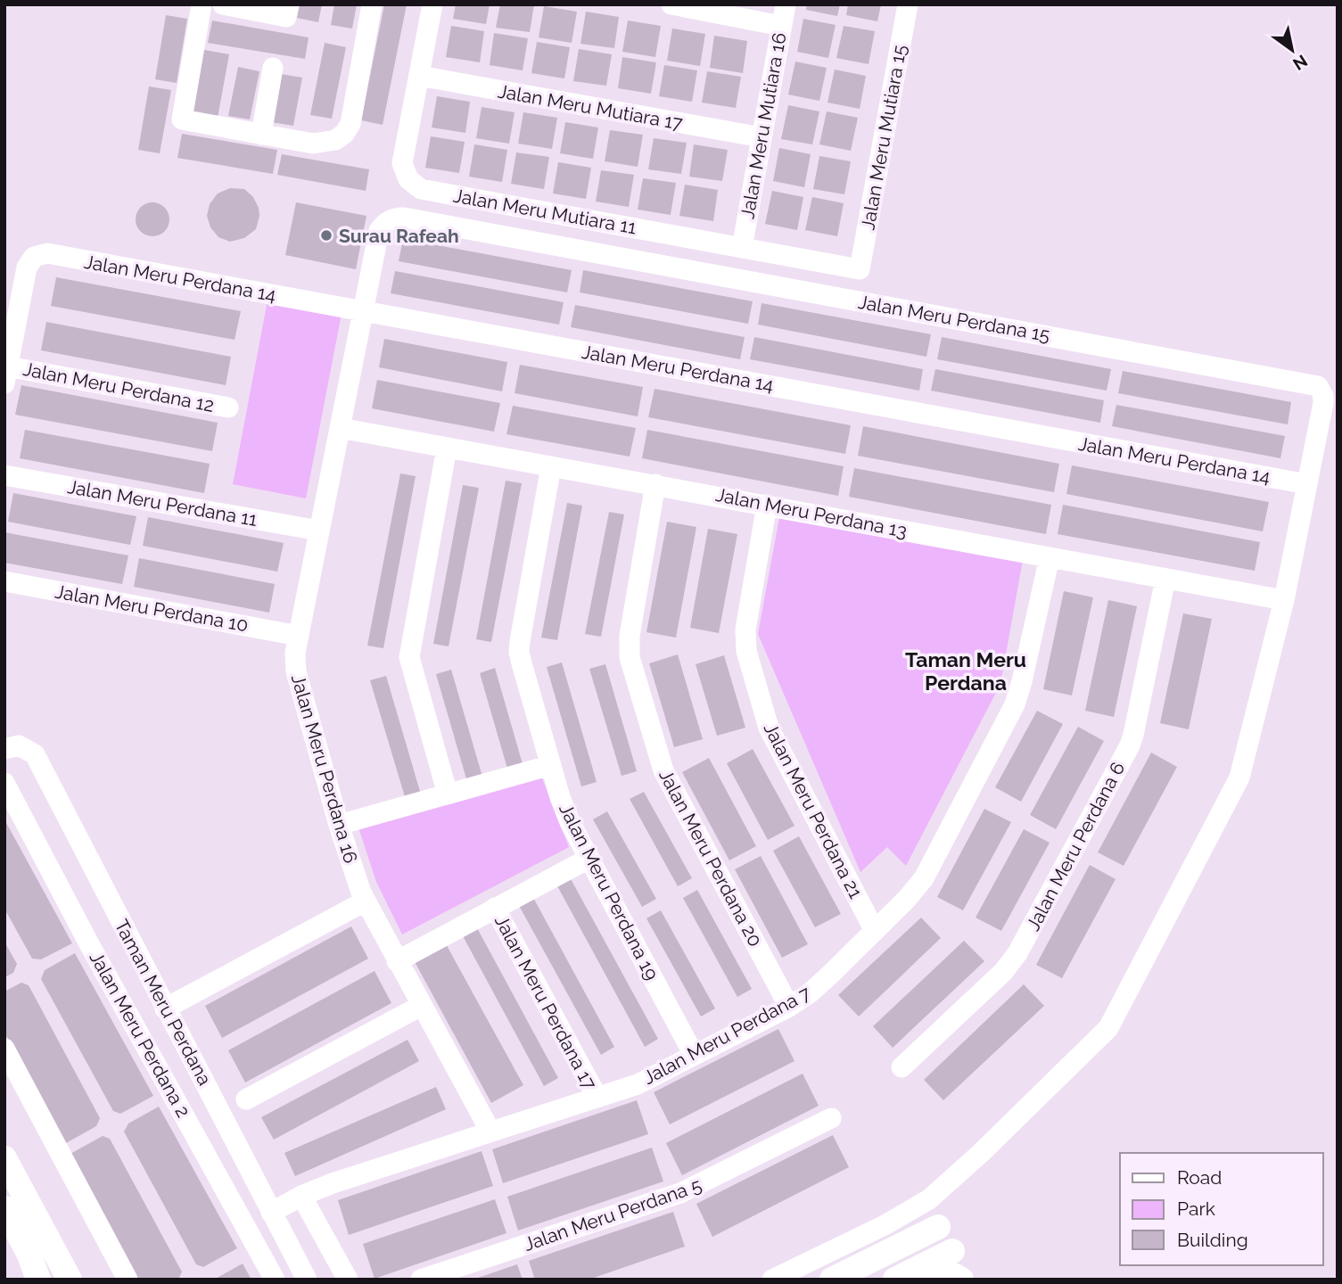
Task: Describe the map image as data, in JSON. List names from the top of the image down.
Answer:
{
  "streets": {
    "street": [
      "Jalan Meru Mutiara 17",
      "Jalan Meru Mutiara 16",
      "Jalan Meru Mutiara 15",
      "Jalan Meru Mutiara 11",
      "Jalan Meru Perdana 14",
      "Jalan Meru Perdana 15",
      "Jalan Meru Perdana 12",
      "Jalan Meru Perdana 11",
      "Jalan Meru Perdana 13",
      "Jalan Meru Perdana 10",
      "Jalan Meru Perdana 16",
      "Jalan Meru Perdana 21",
      "Jalan Meru Perdana 6",
      "Jalan Meru Perdana 20",
      "Jalan Meru Perdana 19",
      "Taman Meru Perdana",
      "Jalan Meru Perdana 17",
      "Jalan Meru Perdana 2",
      "Jalan Meru Perdana 7",
      "Jalan Meru Perdana 5"
    ]
  },
  "crossings": [
    ["Jalan Meru Mutiara 17", "Jalan Meru Mutiara 16"],
    ["Jalan Meru Mutiara 17", "Jalan Meru Mutiara 11"],
    ["Jalan Meru Mutiara 16", "Jalan Meru Mutiara 11"],
    ["Jalan Meru Mutiara 15", "Jalan Meru Mutiara 11"],
    ["Jalan Meru Perdana 14", "Jalan Meru Perdana 15"],
    ["Jalan Meru Perdana 14", "Jalan Meru Perdana 12"],
    ["Jalan Meru Perdana 14", "Jalan Meru Perdana 16"],
    ["Jalan Meru Perdana 15", "Jalan Meru Perdana 13"],
    ["Jalan Meru Perdana 15", "Jalan Meru Perdana 16"],
    ["Jalan Meru Perdana 11", "Jalan Meru Perdana 16"],
    ["Jalan Meru Perdana 13", "Jalan Meru Perdana 16"],
    ["Jalan Meru Perdana 13", "Jalan Meru Perdana 21"],
    ["Jalan Meru Perdana 13", "Jalan Meru Perdana 6"],
    ["Jalan Meru Perdana 13", "Jalan Meru Perdana 20"],
    ["Jalan Meru Perdana 13", "Jalan Meru Perdana 19"],
    ["Jalan Meru Perdana 13", "Jalan Meru Perdana 7"],
    ["Jalan Meru Perdana 10", "Jalan Meru Perdana 16"],
    ["Jalan Meru Perdana 16", "Jalan Meru Perdana 7"],
    ["Jalan Meru Perdana 21", "Jalan Meru Perdana 7"],
    ["Jalan Meru Perdana 20", "Jalan Meru Perdana 7"],
    ["Jalan Meru Perdana 19", "Jalan Meru Perdana 7"],
    ["Taman Meru Perdana", "Jalan Meru Perdana 7"],
    ["Jalan Meru Perdana 17", "Jalan Meru Perdana 7"]
  ],
  "districts": ["Taman Meru Perdana"],
  "places": ["Surau Rafeah"],
  "legend": ["Road", "Park", "Building"],
  "north": "bottom right"
}
